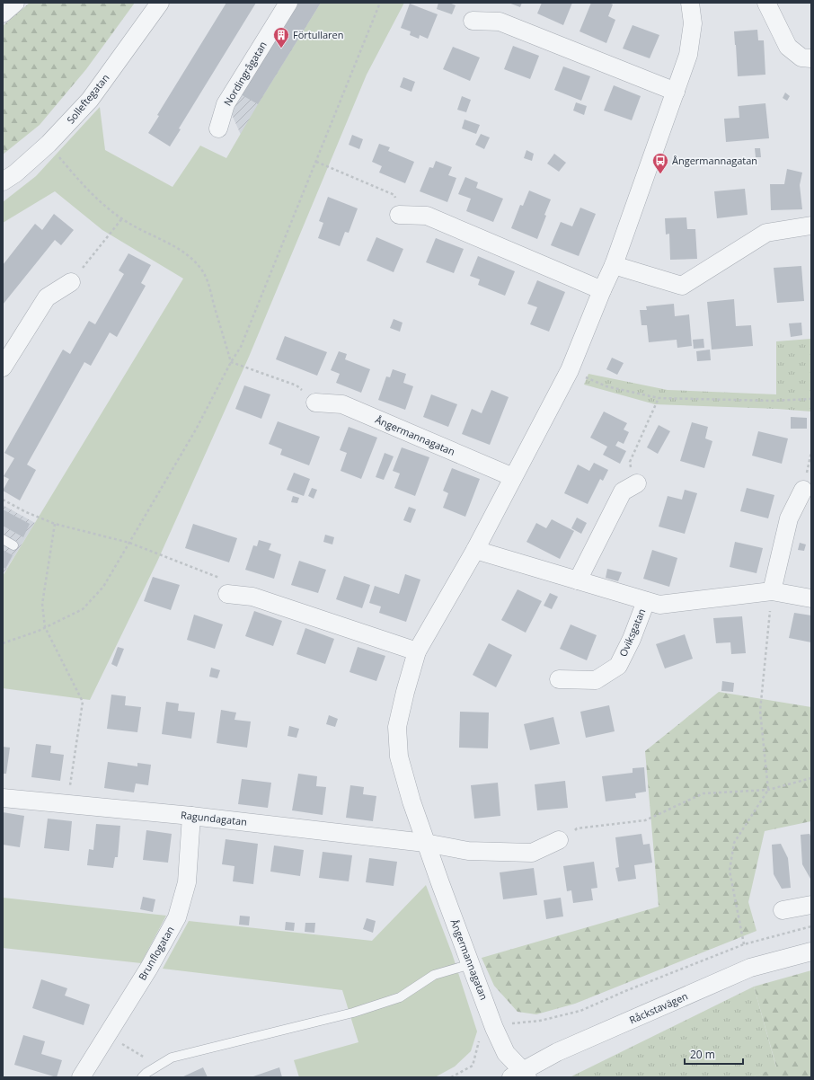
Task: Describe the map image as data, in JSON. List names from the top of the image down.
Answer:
{
  "streets": {
    "street": [
      "Nordingrågatan",
      "Solleftegatan",
      "Ångermannagatan",
      "Oviksgatan",
      "Ragundagatan",
      "Brunflogatan",
      "Råckstavägen"
    ]
  },
  "crossings": [
    ["Ångermannagatan", "Oviksgatan"],
    ["Ångermannagatan", "Ragundagatan"],
    ["Ångermannagatan", "Råckstavägen"],
    ["Ragundagatan", "Brunflogatan"]
  ],
  "places": {
    "building": ["Förtullaren"],
    "bus stop": ["Ångermannagatan"]
  },
  "scale_bar": "20 m"
}
